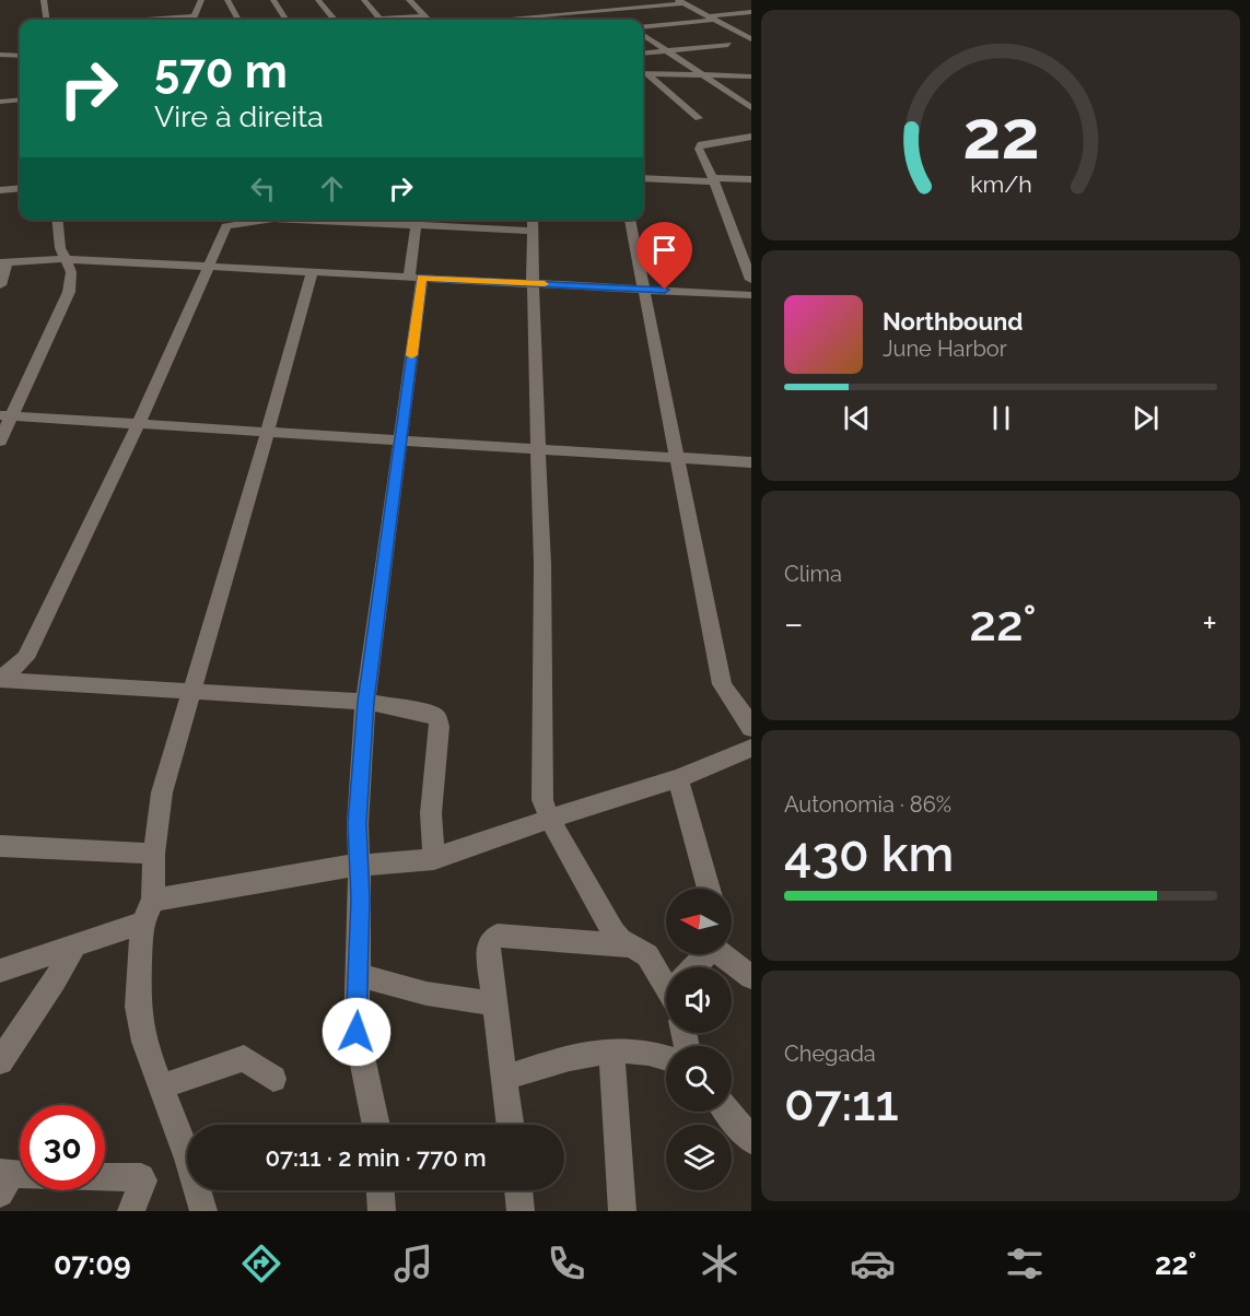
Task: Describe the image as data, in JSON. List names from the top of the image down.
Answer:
{
  "north": "left",
  "page": {
    "turn": ["570 m", "Vire à direita"],
    "song": ["Northbound", "June Harbor"],
    "tile": [
      "Clima",
      ["Autonomia · 86%", "430 km"],
      ["Chegada", "07:11"]
    ],
    "heat": ["−", "22°", "+"],
    "limit": "30",
    "trip": "07:11 · 2 min · 770 m",
    "tabs": ["07:09", "22°"],
    "gauge": ["22", "km/h"]
  }
}
